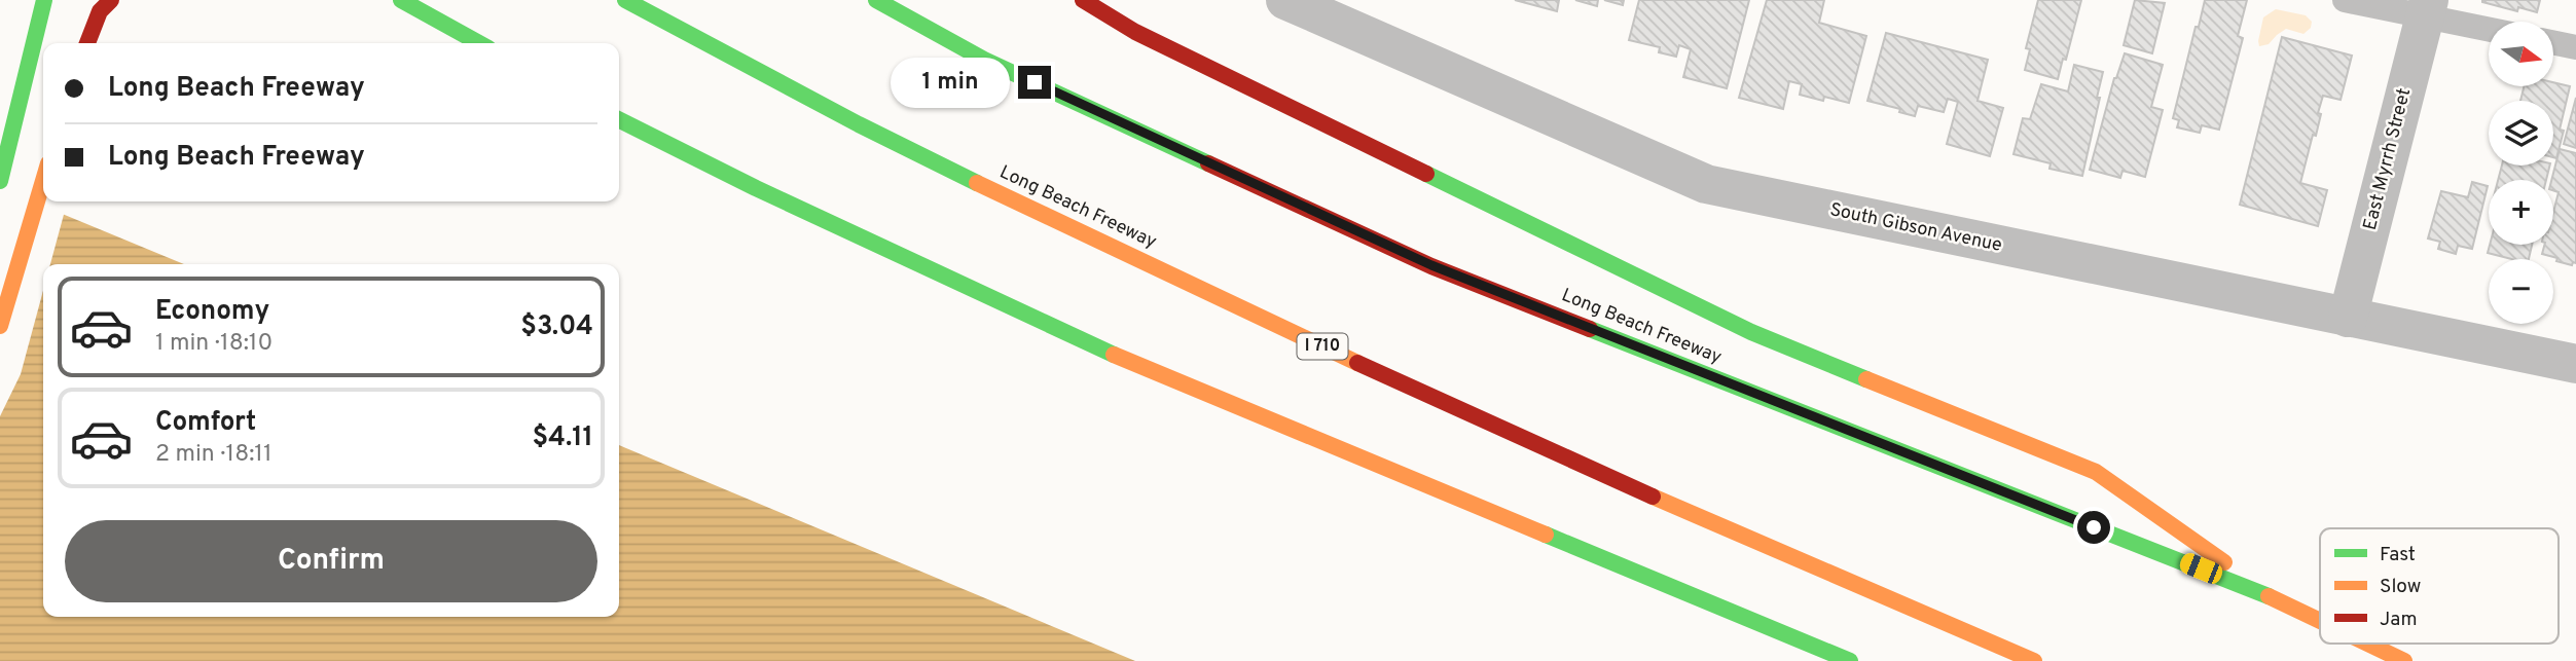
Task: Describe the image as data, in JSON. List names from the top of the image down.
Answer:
{
  "streets": {
    "main road": ["Long Beach Freeway", "I 710"],
    "street": ["East Myrrh Street", "South Gibson Avenue"]
  },
  "crossings": [
    ["East Myrrh Street", "South Gibson Avenue"]
  ],
  "legend": ["Fast", "Slow", "Jam"],
  "north": "right",
  "page": {
    "map_buttons": ["+", "−"],
    "banner": ["Long Beach Freeway", "Long Beach Freeway"],
    "bubble": "1 min",
    "list": [
      {
        "name": "Economy",
        "note": "1 min · 18:10",
        "value": "$3.04"
      },
      {
        "name": "Comfort",
        "note": "2 min · 18:11",
        "value": "$4.11"
      }
    ],
    "buttons": "Confirm"
  }
}
